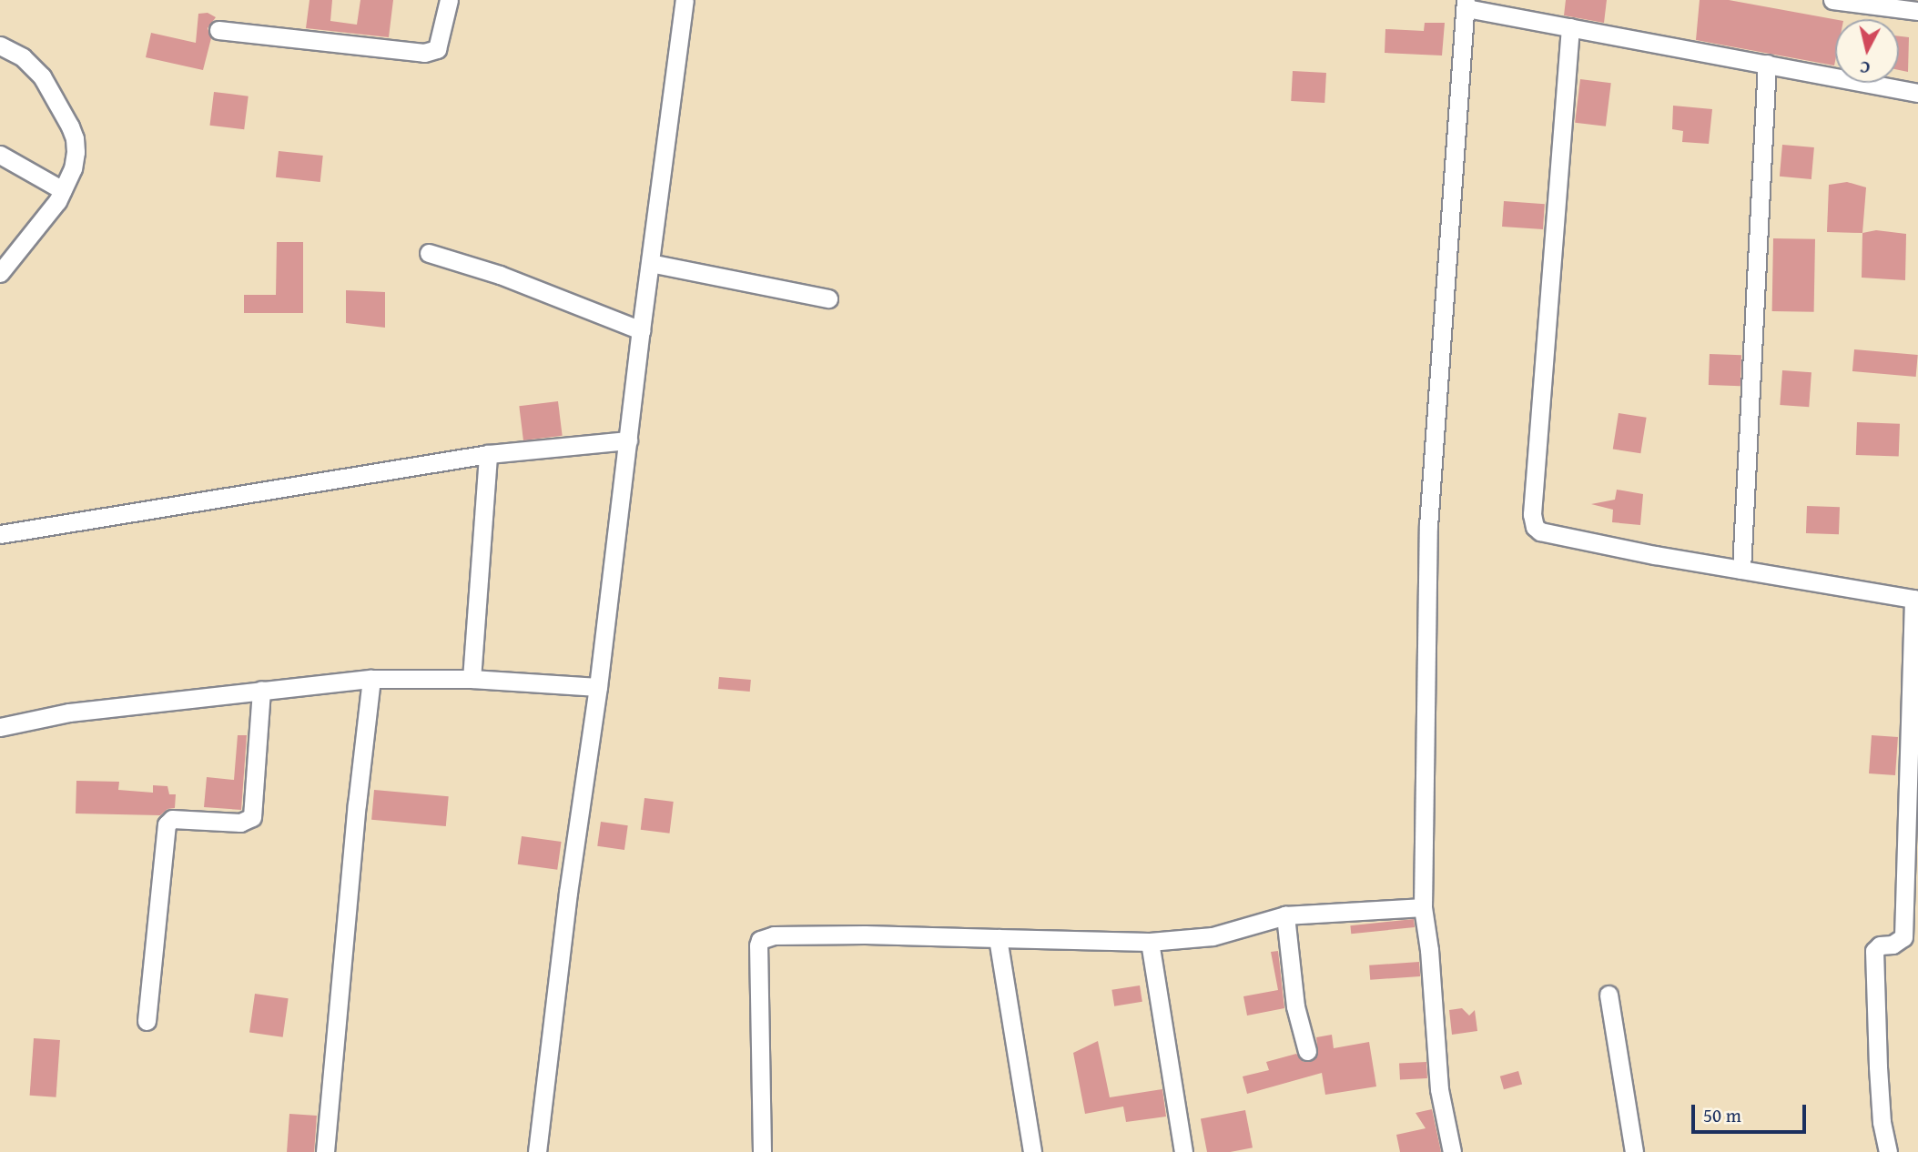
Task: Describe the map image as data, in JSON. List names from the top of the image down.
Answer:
{
  "scale_bar": "50 m",
  "north": "bottom"
}
